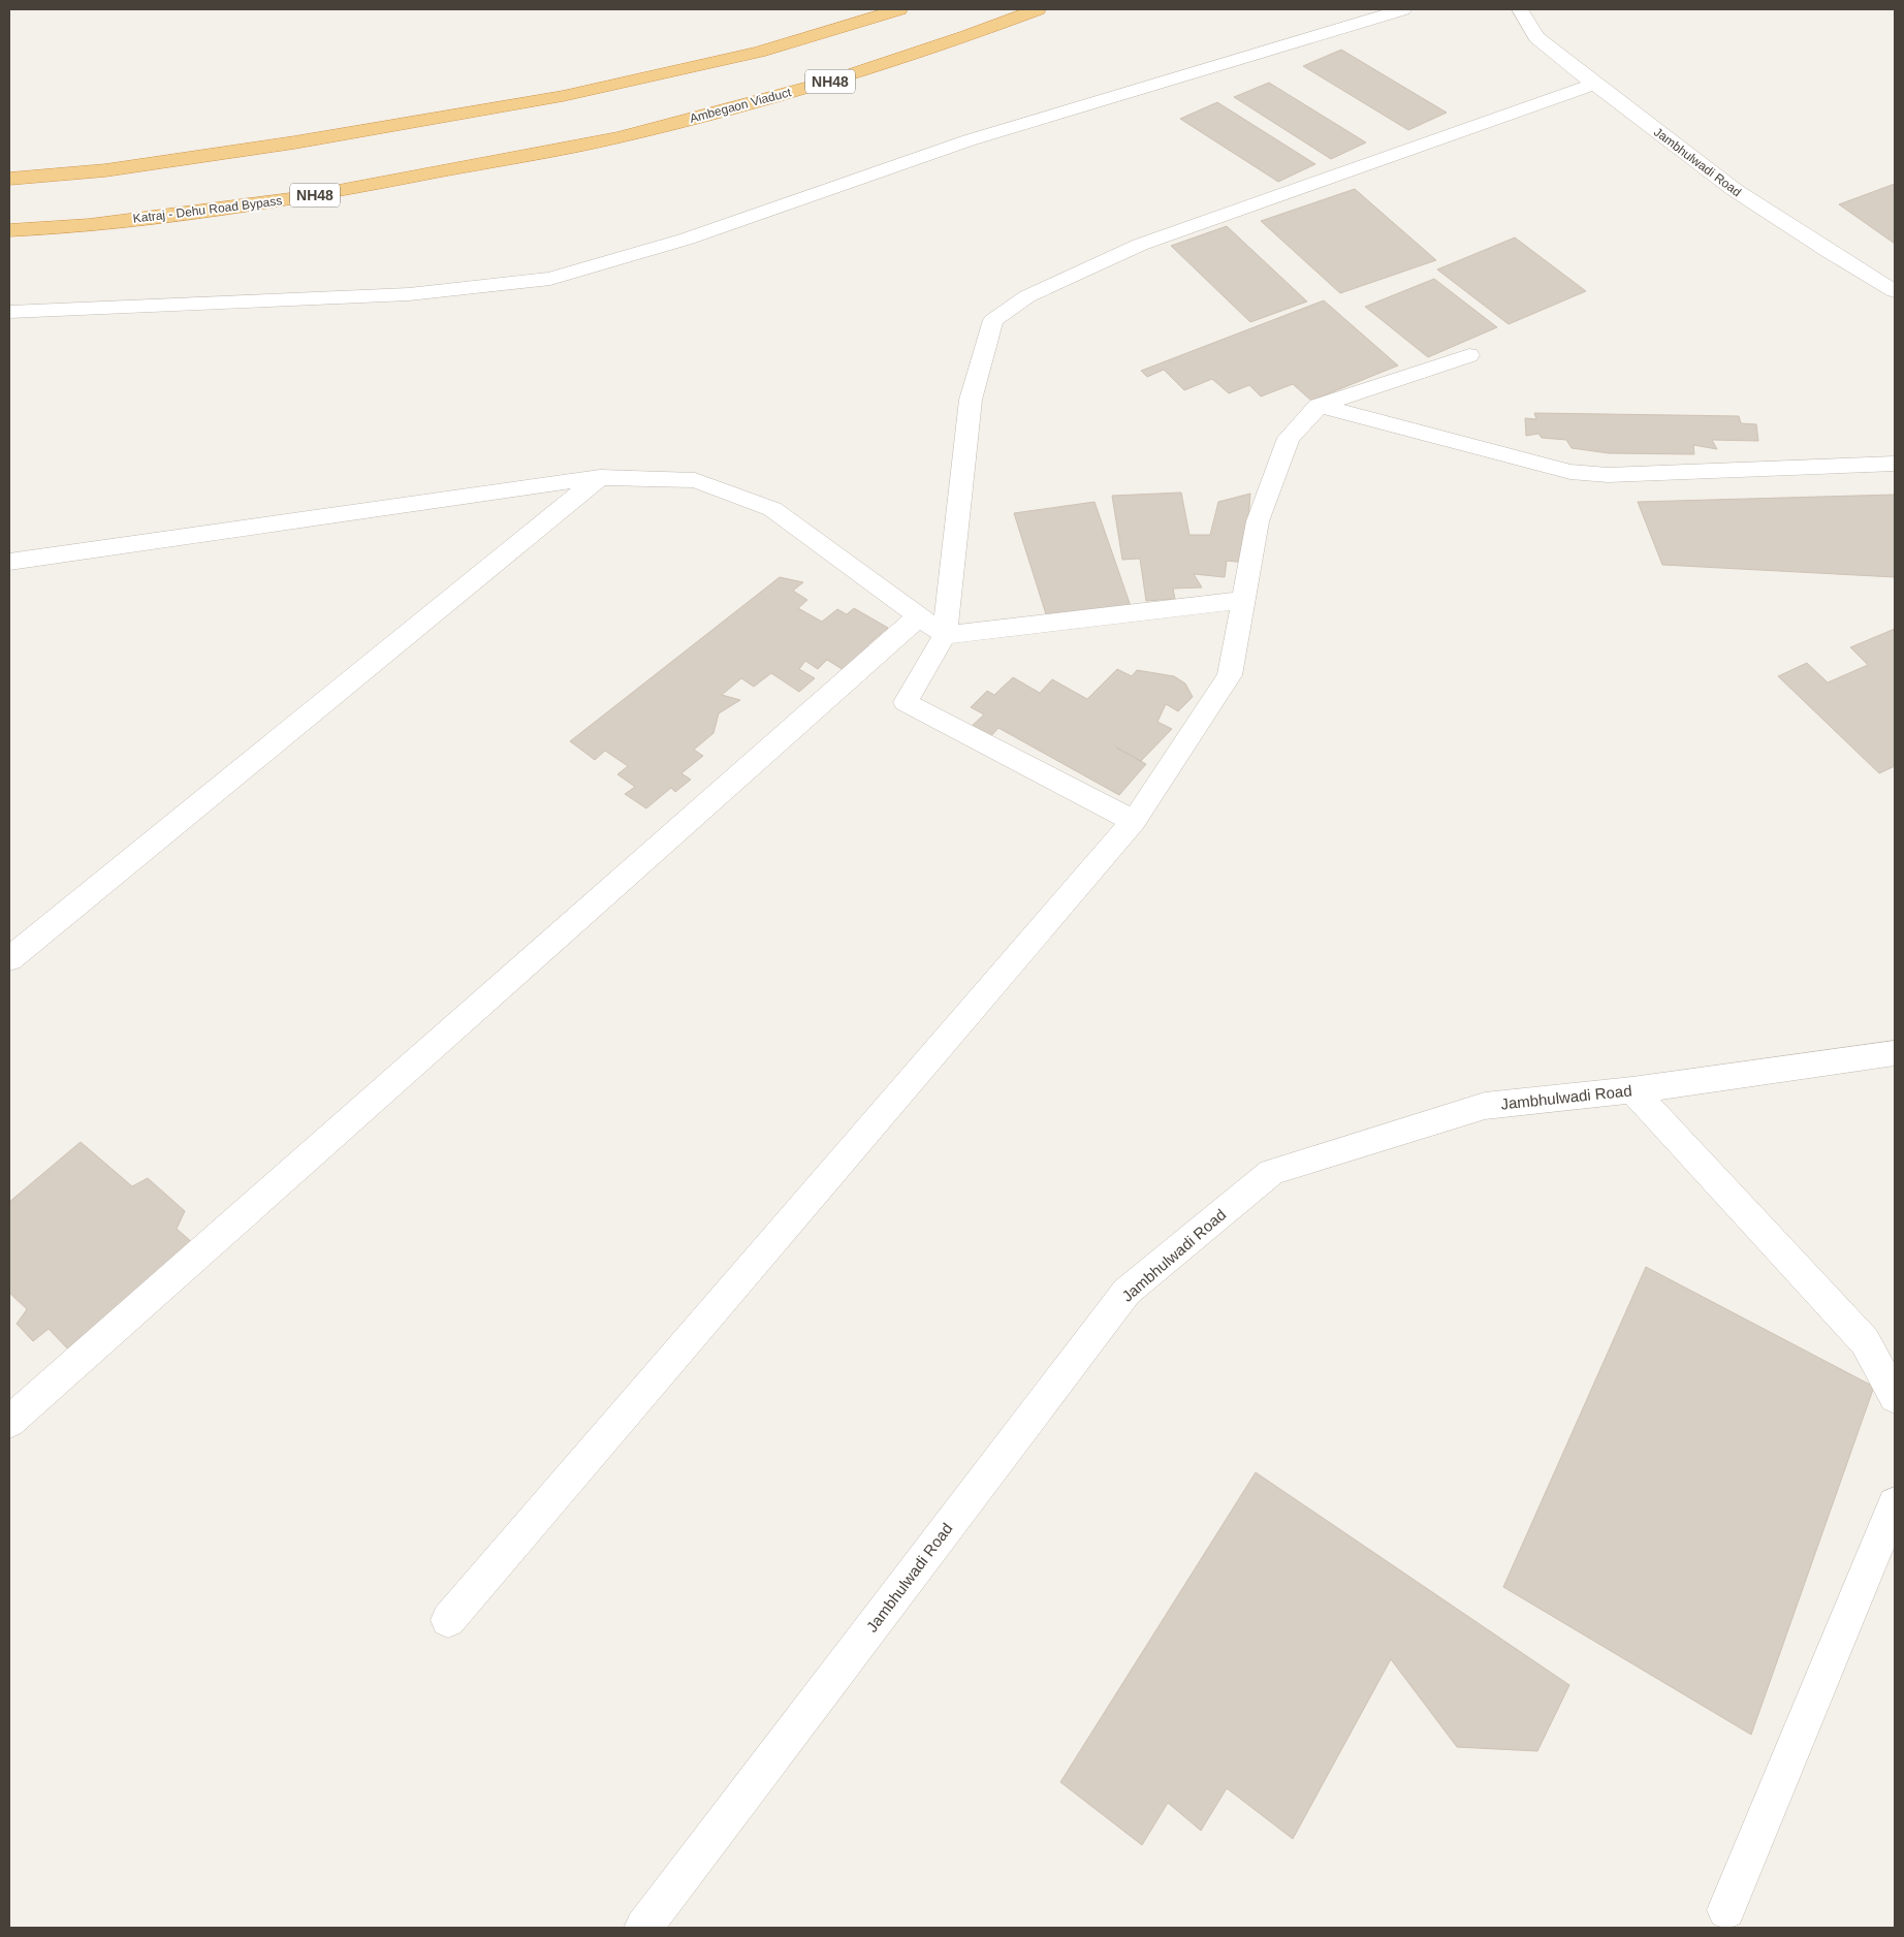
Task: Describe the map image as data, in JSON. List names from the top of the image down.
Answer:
{
  "streets": {
    "highway": ["NH48", "Ambegaon Viaduct", "Katraj - Dehu Road Bypass"],
    "street": ["Jambhulwadi Road"]
  },
  "crossings": [
    ["Ambegaon Viaduct", "Katraj - Dehu Road Bypass"]
  ]
}
